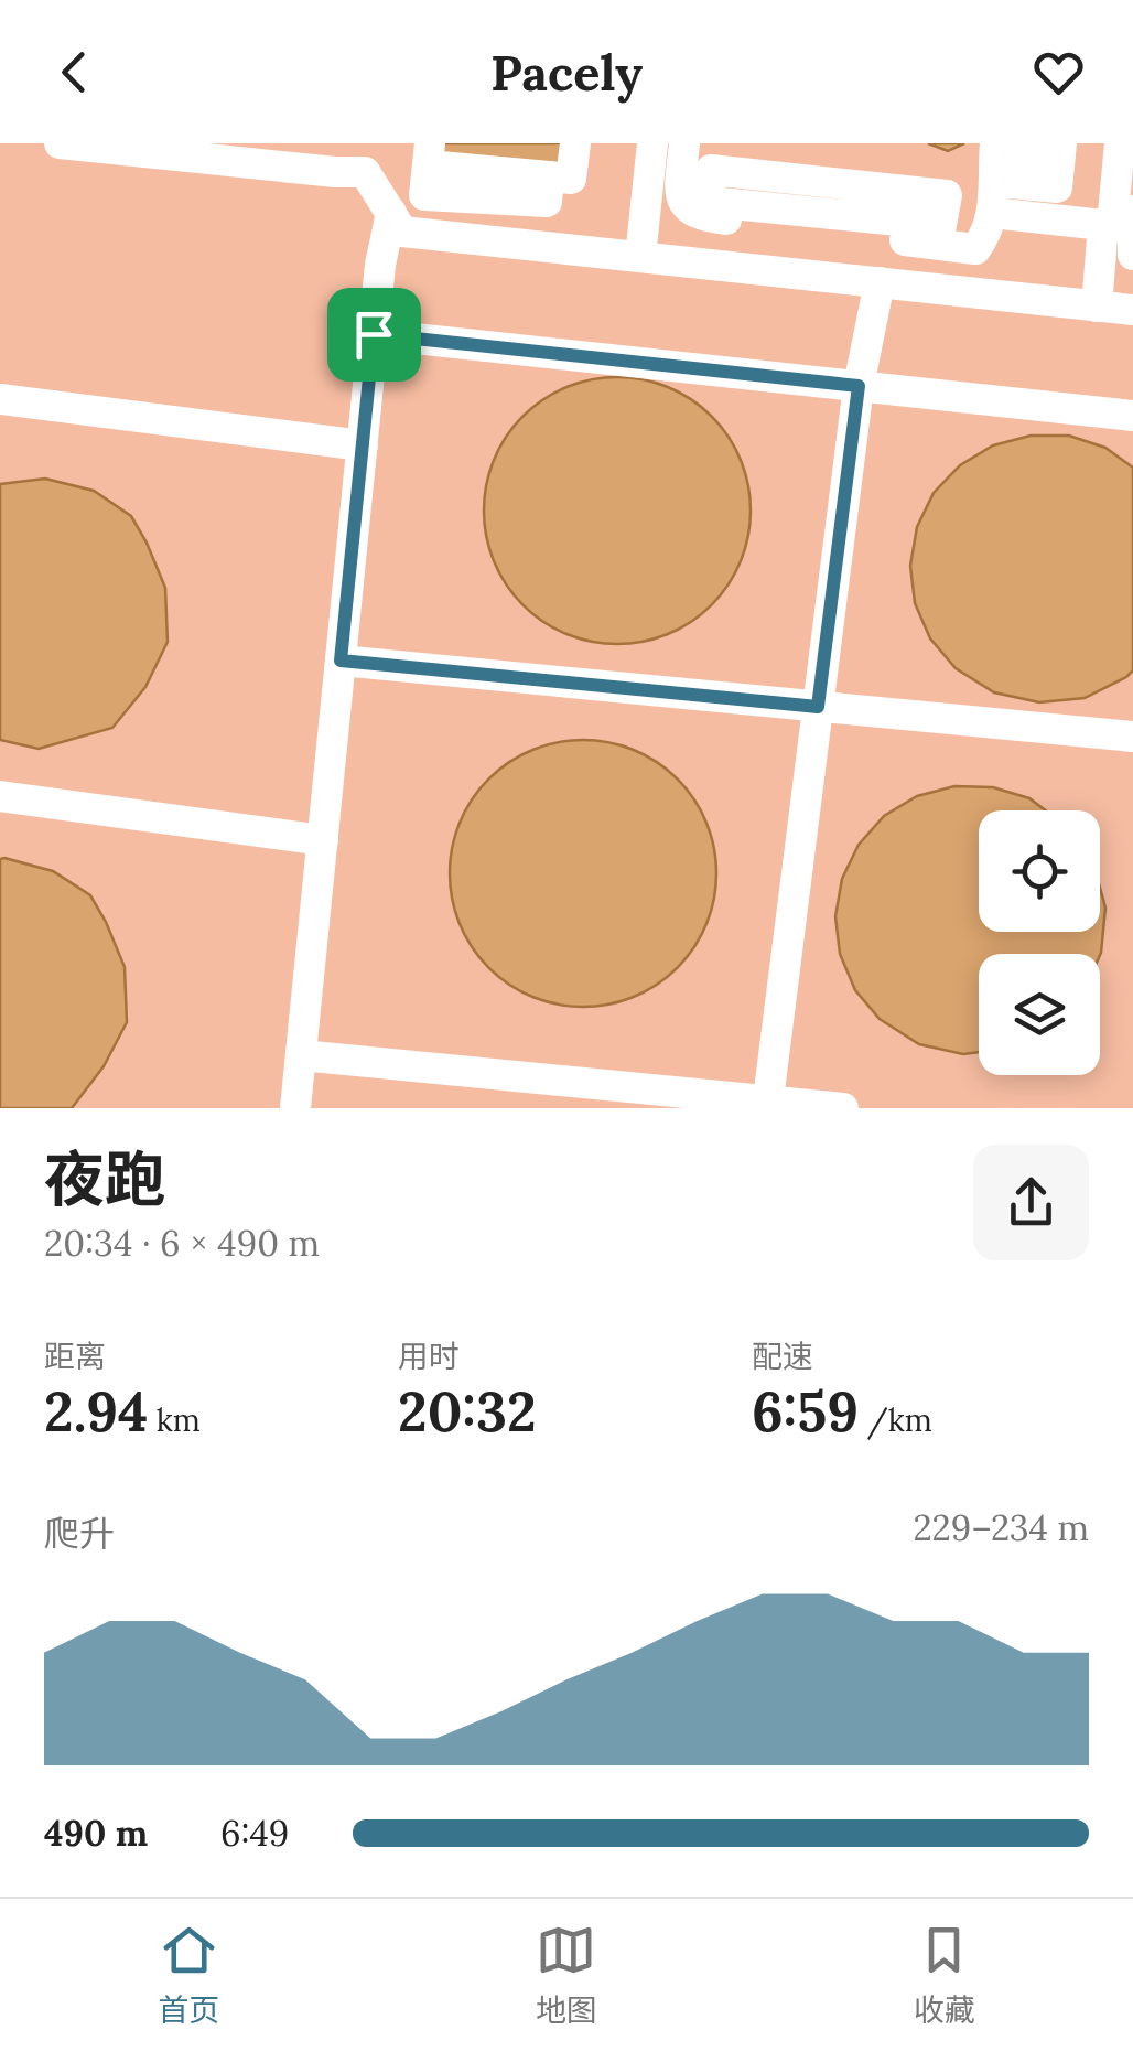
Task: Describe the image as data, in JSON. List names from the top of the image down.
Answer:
{
  "page": {
    "header": "Pacely",
    "heading": ["夜跑", "20:34 · 6 × 490 m"],
    "stats": [
      ["距离", "2.94 km"],
      ["用时", "20:32"],
      ["配速", "6:59 /km"]
    ],
    "chart": ["爬升", "229–234 m"],
    "list": [
      {
        "name": "490 m",
        "note": "6:49"
      }
    ],
    "tabs": ["首页", "地图", "收藏"]
  }
}
